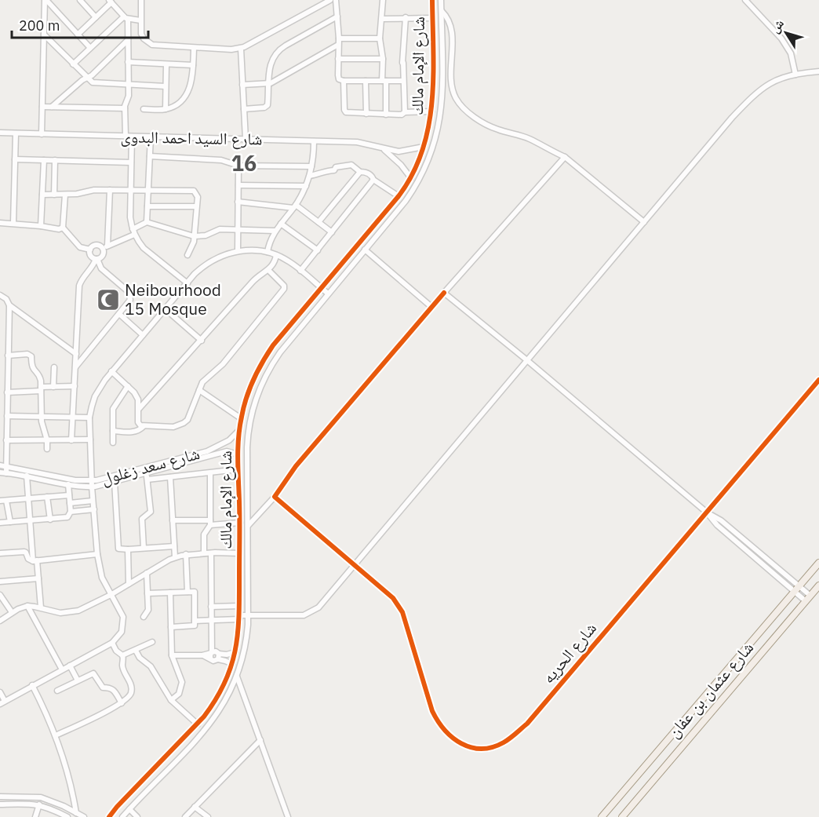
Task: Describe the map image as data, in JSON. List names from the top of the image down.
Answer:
{
  "streets": {
    "main road": ["شارع عثمان بن عفان"],
    "street": [
      "شارع الإمام مالك",
      "شارع السيد احمد البدوى",
      "شارع سعد زغلول",
      "شارع الحريه"
    ]
  },
  "crossings": [
    ["شارع الإمام مالك", "شارع السيد احمد البدوى"],
    ["شارع الإمام مالك", "شارع سعد زغلول"]
  ],
  "districts": ["16"],
  "places": {
    "mosque": ["Neibourhood 15 Mosque"]
  },
  "scale_bar": "200 m",
  "north": "top left"
}
